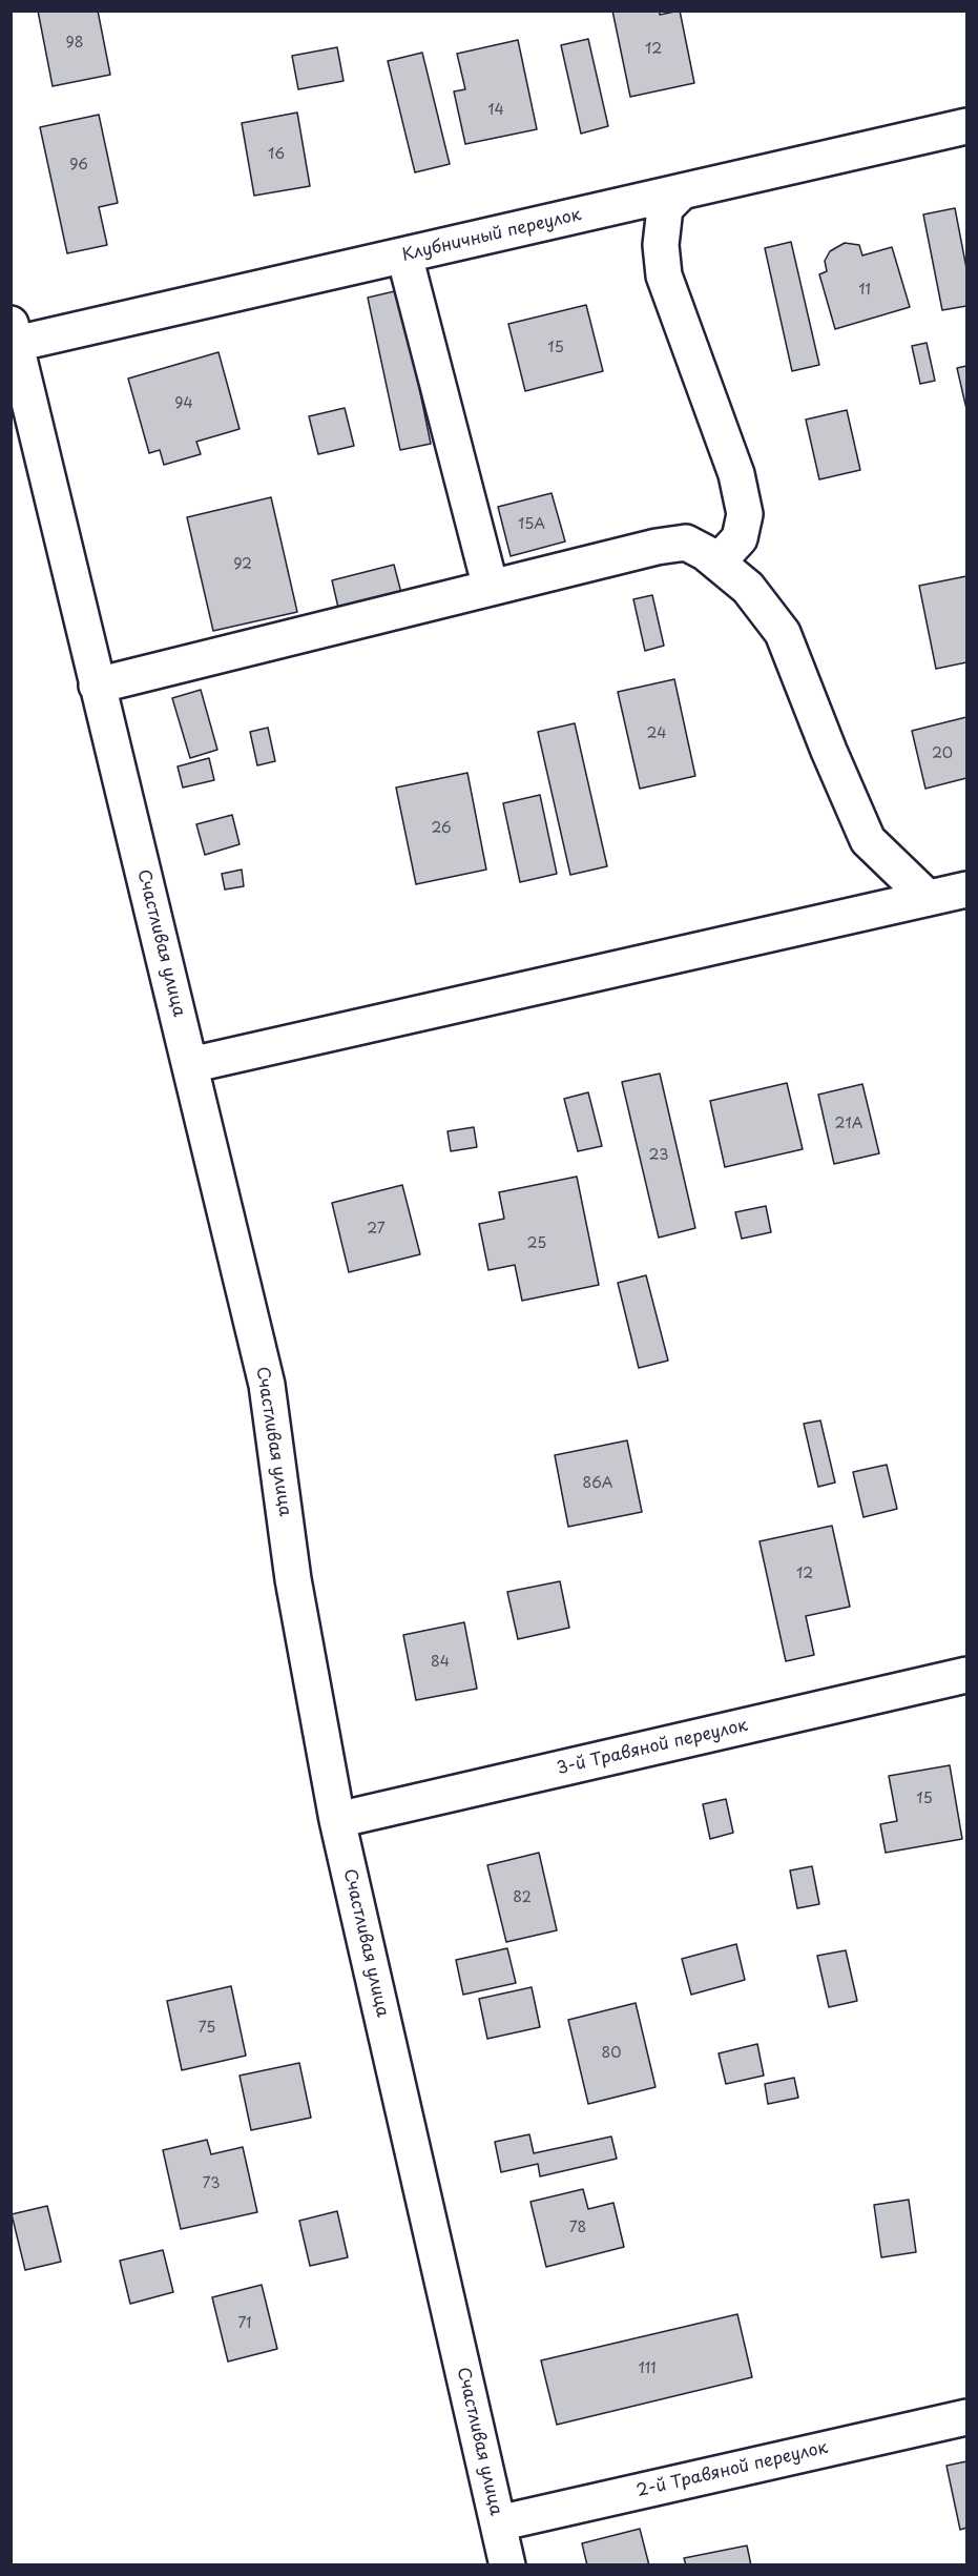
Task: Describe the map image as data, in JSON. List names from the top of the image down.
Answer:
{
  "streets": {
    "street": [
      "Клубничный переулок",
      "Счастливая улица",
      "3-й Травяной переулок",
      "2-й Травяной переулок"
    ]
  },
  "crossings": [
    ["Клубничный переулок", "Счастливая улица"],
    ["Счастливая улица", "3-й Травяной переулок"],
    ["Счастливая улица", "2-й Травяной переулок"]
  ],
  "house_numbers": [
    "98",
    "12",
    "14",
    "16",
    "96",
    "11",
    "15",
    "94",
    "15А",
    "92",
    "24",
    "20",
    "26",
    "21А",
    "23",
    "27",
    "25",
    "86А",
    "12",
    "84",
    "15",
    "82",
    "75",
    "80",
    "73",
    "78",
    "71",
    "111"
  ]
}
